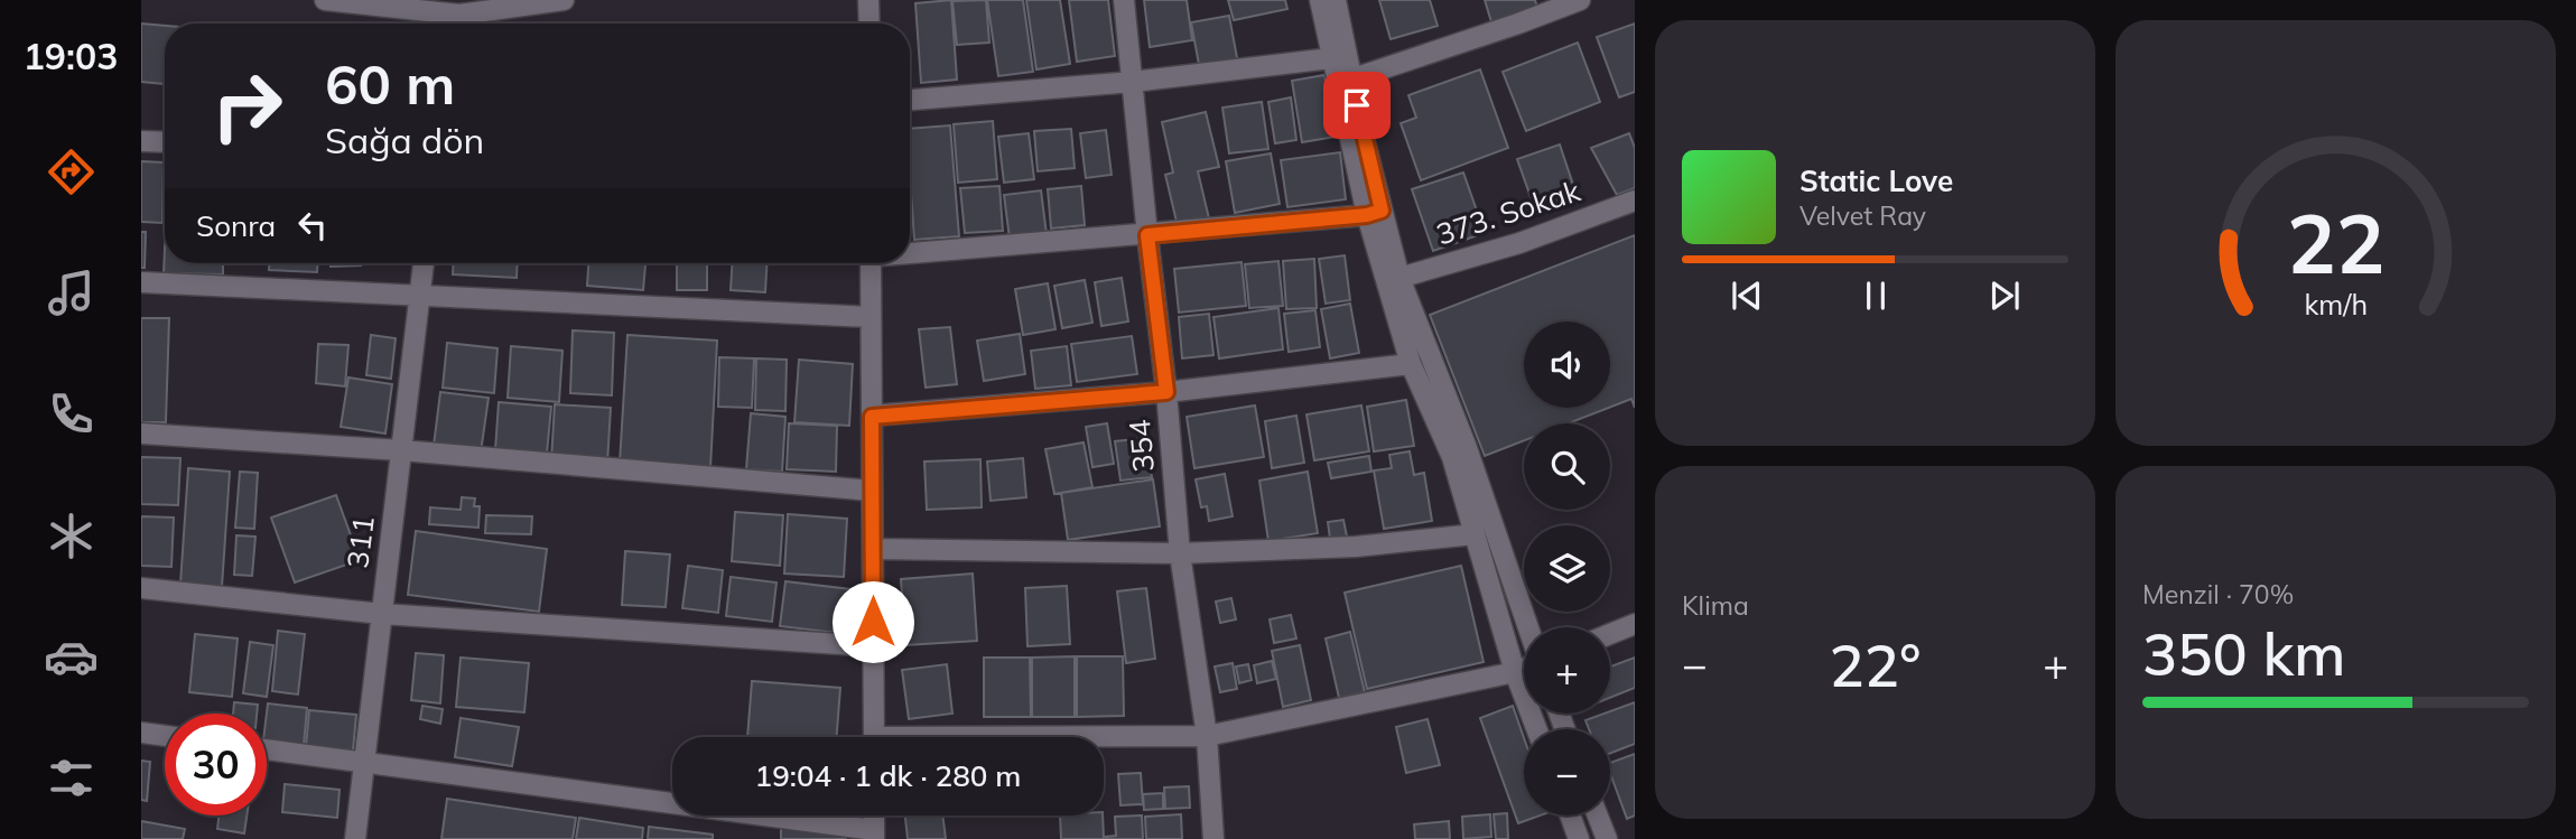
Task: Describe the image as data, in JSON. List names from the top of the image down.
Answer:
{
  "streets": {
    "street": ["373. Sokak", "354", "311"]
  },
  "page": {
    "tabs": "19:03",
    "turn": ["60 m", "Sağa dön"],
    "song": ["Static Love", "Velvet Ray"],
    "then": "Sonra",
    "map_buttons": ["+", "−"],
    "tile": [
      "Klima",
      ["Menzil · 70%", "350 km"]
    ],
    "heat": ["−", "22°", "+"],
    "limit": "30",
    "trip": "19:04 · 1 dk · 280 m",
    "gauge": ["22", "km/h"]
  }
}
